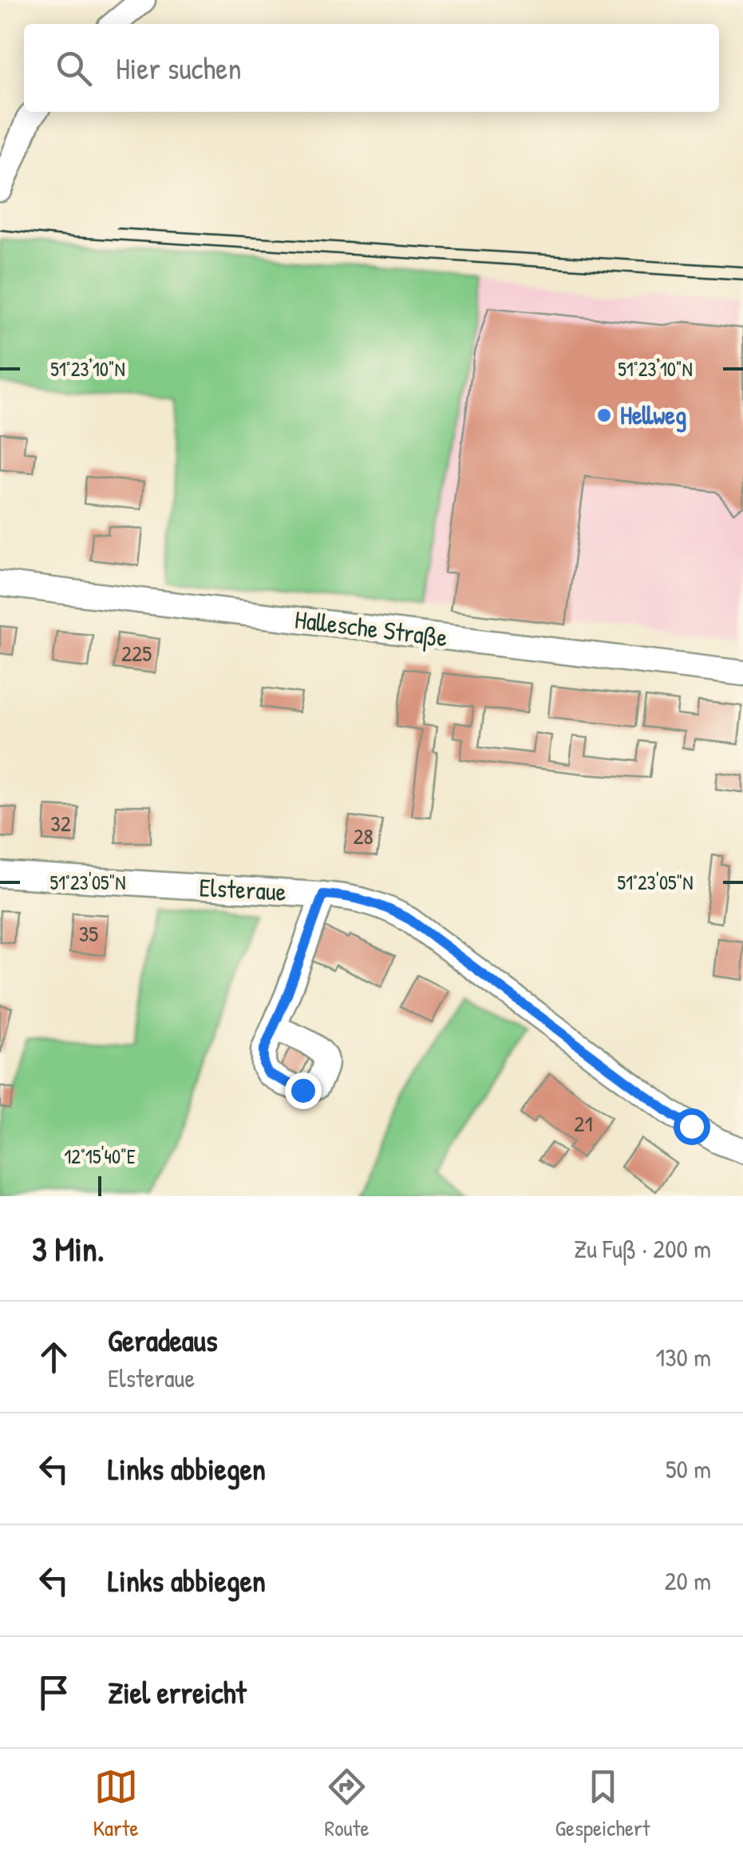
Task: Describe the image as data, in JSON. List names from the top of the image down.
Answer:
{
  "streets": {
    "street": ["Hallesche Straße", "Elsteraue"]
  },
  "places": ["Hellweg"],
  "house_numbers": [
    "225",
    "32",
    "28",
    "35",
    "21"
  ],
  "page": {
    "search": "Hier suchen",
    "heading": ["3 Min.", "Zu Fuß · 200 m"],
    "list": [
      ["Geradeaus", "Elsteraue", "130 m"],
      ["Links abbiegen", "50 m"],
      ["Links abbiegen", "20 m"],
      "Ziel erreicht"
    ],
    "nav": ["Karte", "Route", "Gespeichert"]
  },
  "coordinates": ["51°23'10\"N", "51°23'05\"N", "12°15'40\"E"]
}
